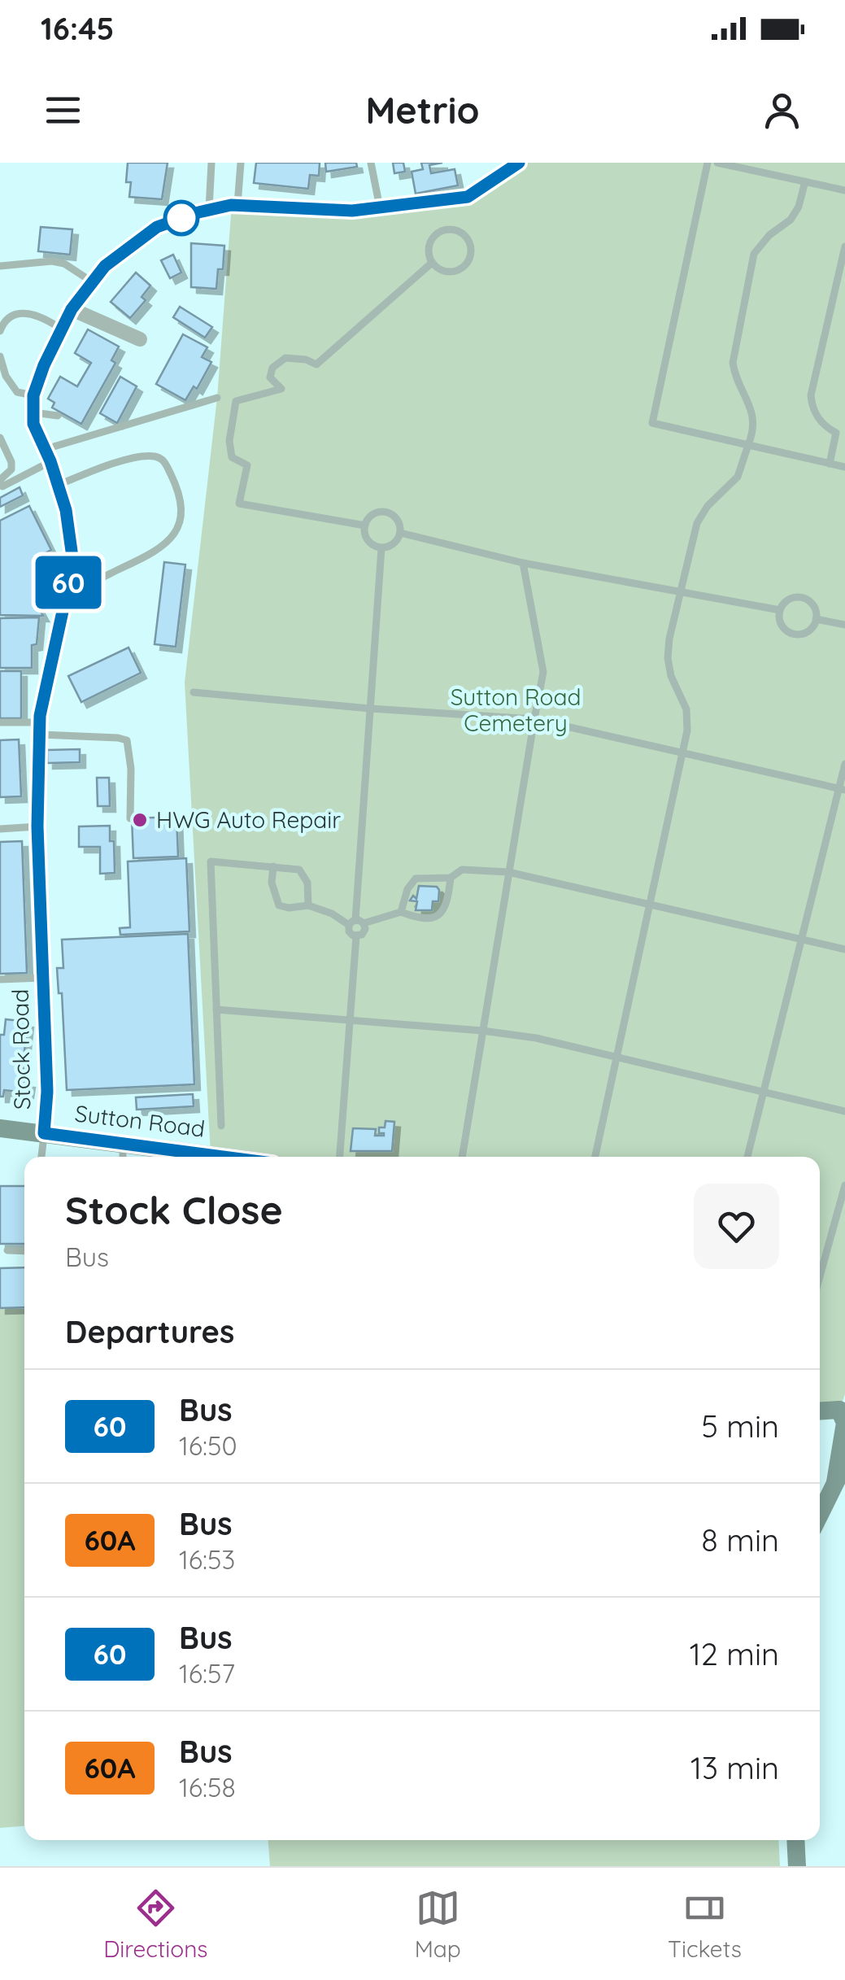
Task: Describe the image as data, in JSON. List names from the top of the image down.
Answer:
{
  "streets": {
    "street": ["Stock Road", "Sutton Road"]
  },
  "crossings": [
    ["Stock Road", "Sutton Road"]
  ],
  "parks": ["Sutton Road Cemetery"],
  "places": ["HWG Auto Repair"],
  "lines": ["bus line 60"],
  "page": {
    "status": "16:45",
    "header": "Metrio",
    "on_map": "60",
    "heading": [
      ["Stock Close", "Bus"],
      "Departures"
    ],
    "list": [
      {
        "mark": "60",
        "name": "Bus",
        "note": "16:50",
        "value": "5 min"
      },
      {
        "mark": "60A",
        "name": "Bus",
        "note": "16:53",
        "value": "8 min"
      },
      {
        "mark": "60",
        "name": "Bus",
        "note": "16:57",
        "value": "12 min"
      },
      {
        "mark": "60A",
        "name": "Bus",
        "note": "16:58",
        "value": "13 min"
      }
    ],
    "tabs": ["Directions", "Map", "Tickets"]
  }
}
